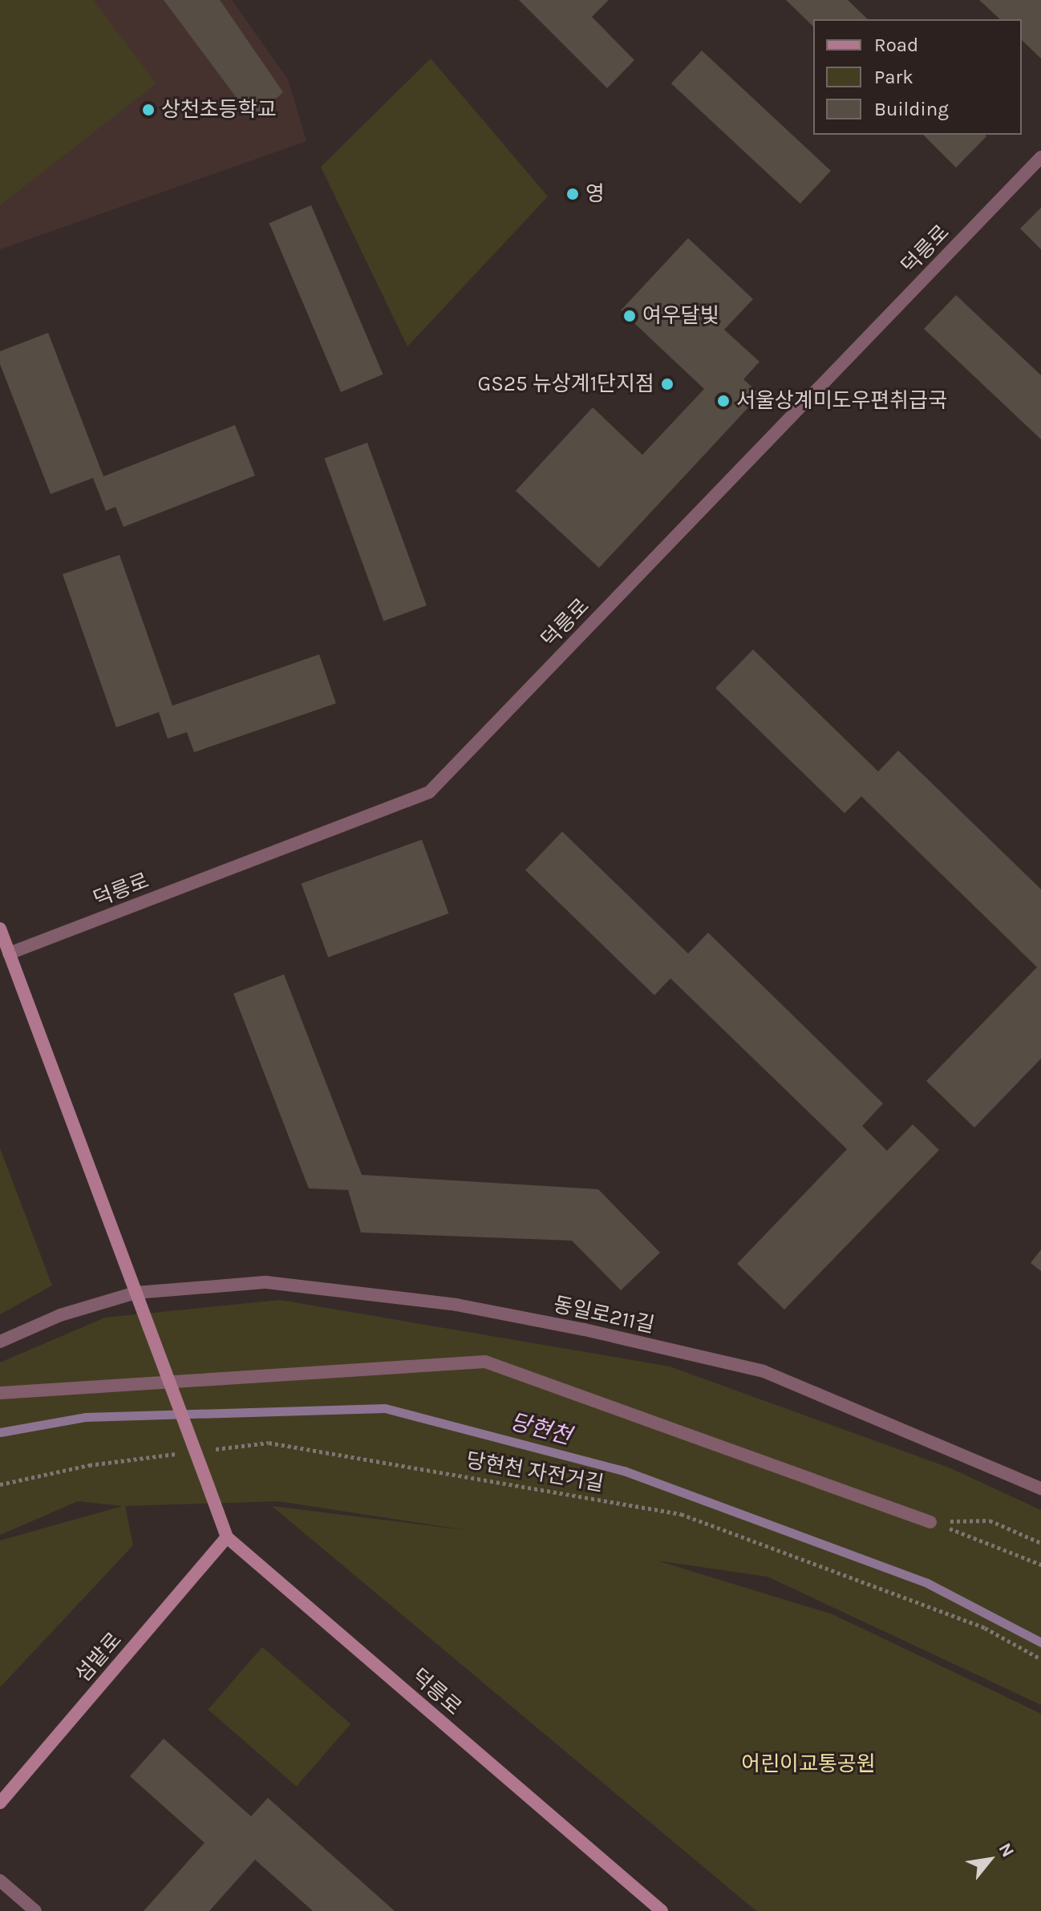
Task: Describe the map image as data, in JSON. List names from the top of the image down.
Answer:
{
  "streets": {
    "main road": ["덕릉로", "섬밭로"],
    "street": ["동일로211길"],
    "path": ["당현천 자전거길"]
  },
  "crossings": [
    ["덕릉로", "동일로211길"],
    ["덕릉로", "섬밭로"]
  ],
  "water": ["당현천"],
  "parks": ["어린이교통공원"],
  "places": [
    "상천초등학교",
    "영",
    "여우달빛",
    "GS25 뉴상계1단지점",
    "서울상계미도우편취급국"
  ],
  "legend": ["Road", "Park", "Building"],
  "north": "top right"
}
